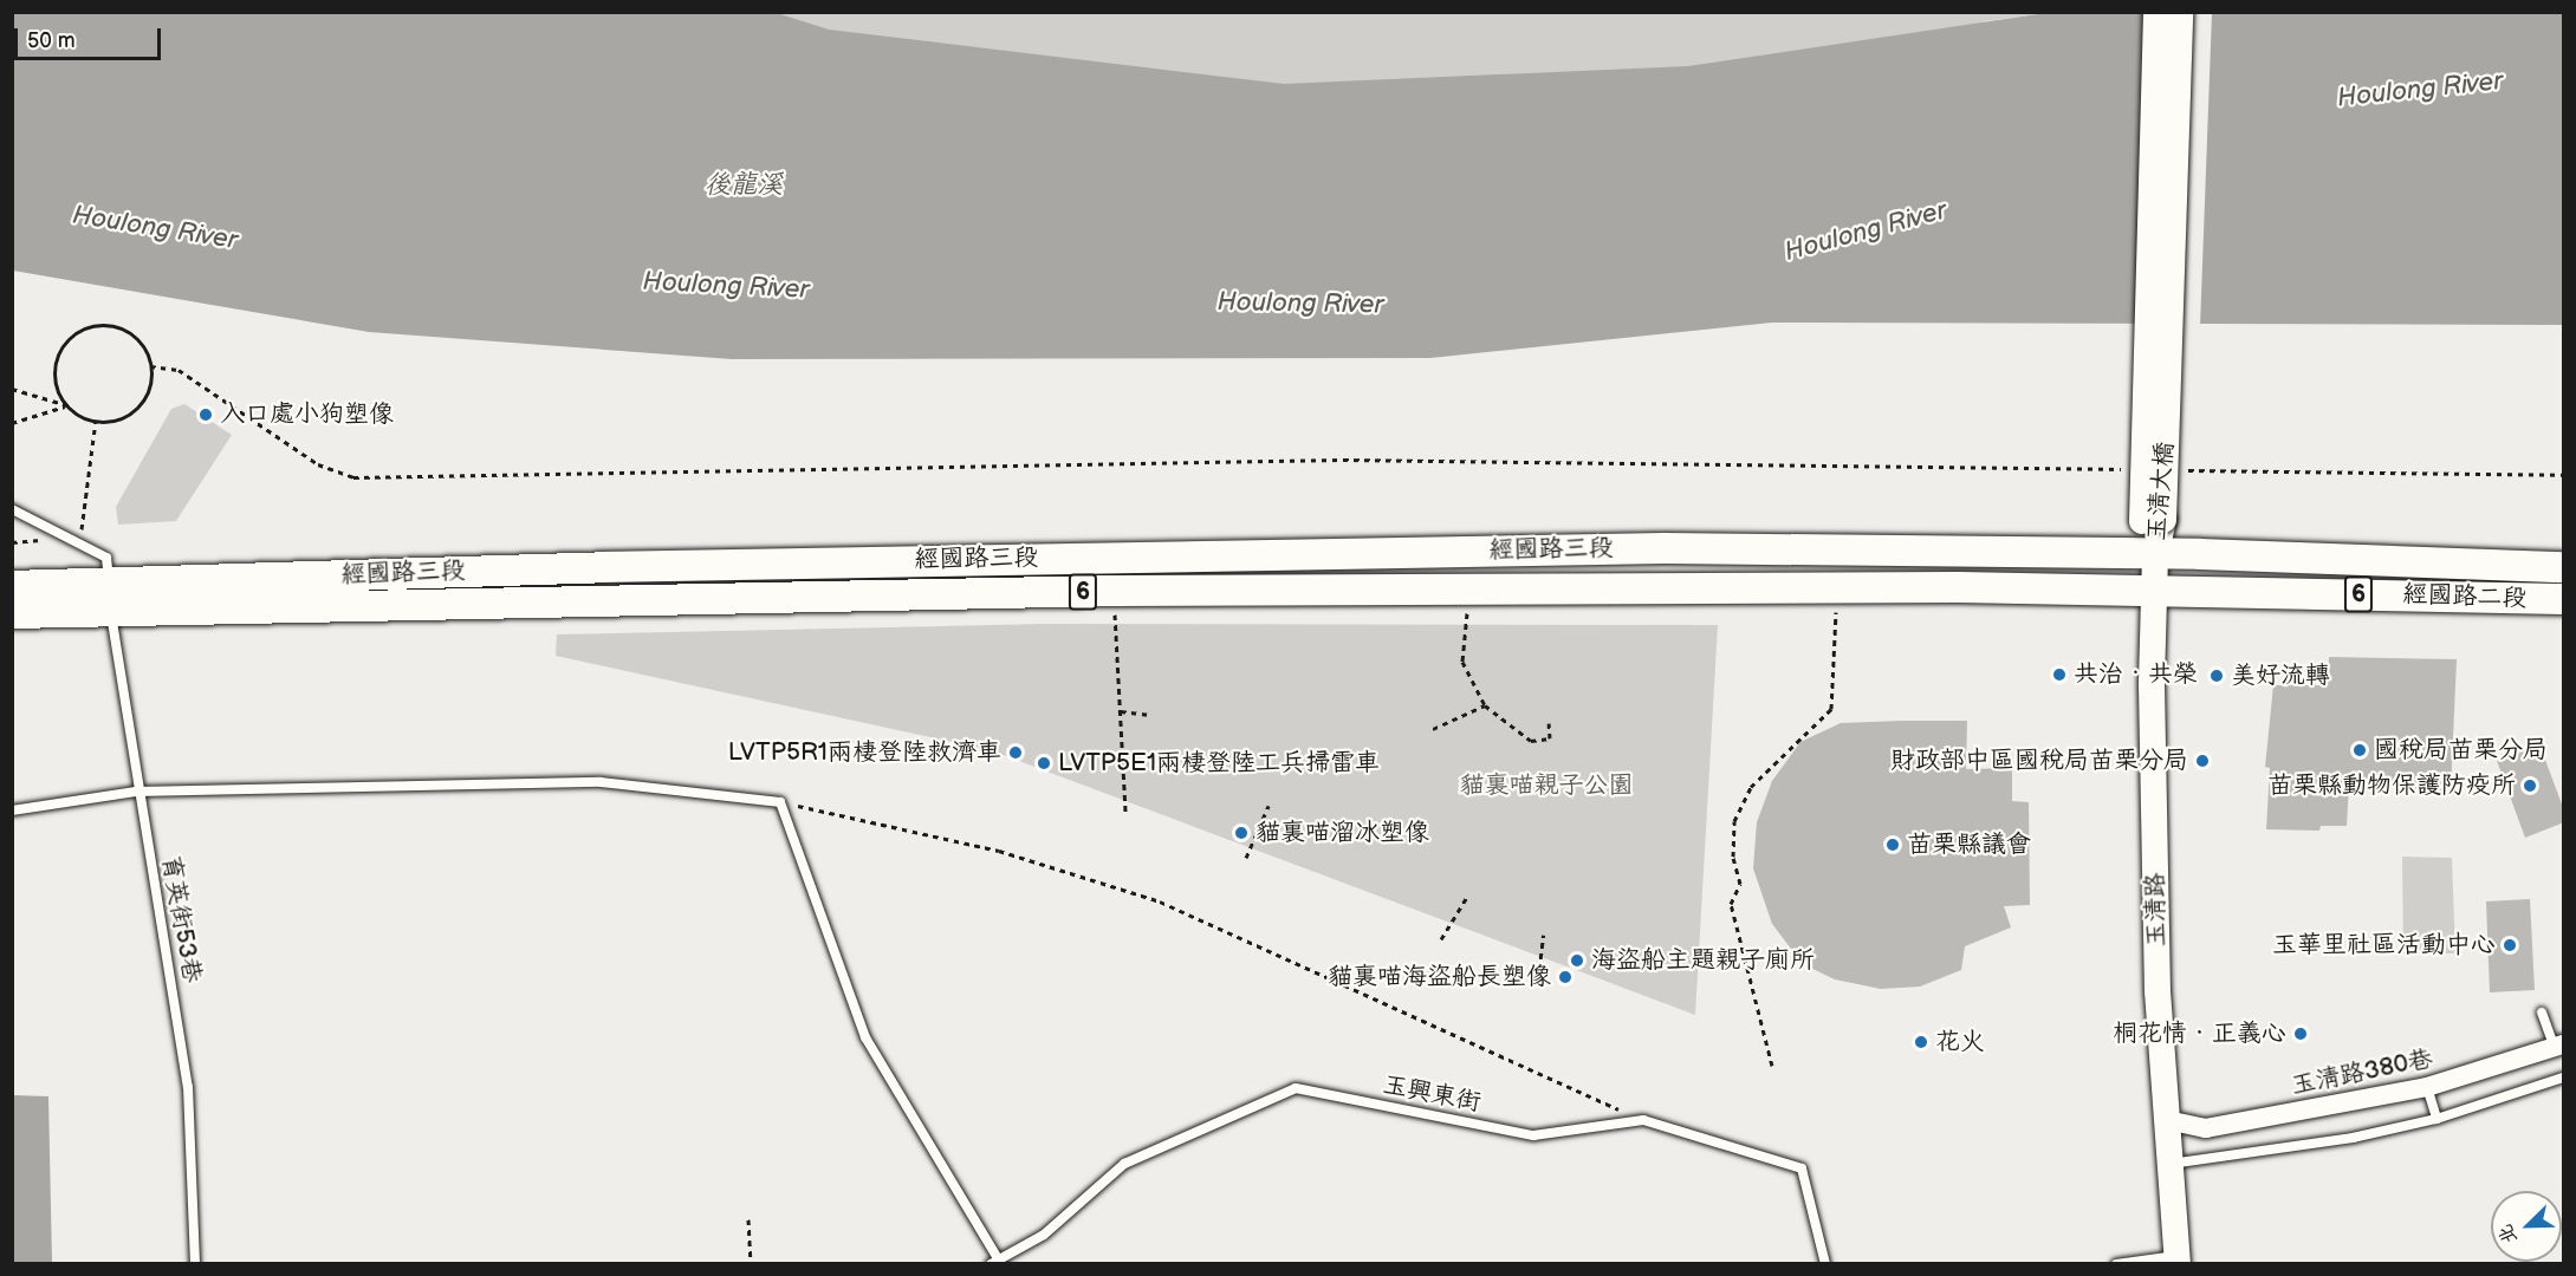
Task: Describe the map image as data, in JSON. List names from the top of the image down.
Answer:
{
  "streets": {
    "main road": ["經國路三段", "6", "經國路二段"],
    "street": ["玉清大橋", "玉清路", "玉清路380巷"],
    "lane": ["育英街53巷", "玉興東街"]
  },
  "crossings": [
    ["玉清大橋", "經國路三段"],
    ["玉清大橋", "經國路二段"],
    ["玉清大橋", "玉清路"],
    ["經國路三段", "經國路二段"],
    ["經國路三段", "玉清路"],
    ["經國路三段", "育英街53巷"],
    ["經國路二段", "玉清路"],
    ["玉清路", "玉清路380巷"]
  ],
  "water": ["Houlong River", "後龍溪"],
  "parks": ["貓裏喵親子公園"],
  "places": [
    "入口處小狗塑像",
    "共治‧共榮",
    "美好流轉",
    "國稅局苗栗分局",
    "LVTP5R1兩棲登陸救濟車",
    "財政部中區國稅局苗栗分局",
    "LVTP5E1兩棲登陸工兵掃雷車",
    "苗栗縣動物保護防疫所",
    "貓裏喵溜冰塑像",
    "苗栗縣議會",
    "玉華里社區活動中心",
    "海盜船主題親子廁所",
    "貓裏喵海盜船長塑像",
    "桐花情．正義心",
    "花火"
  ],
  "scale_bar": "50 m",
  "north": "bottom left"
}
